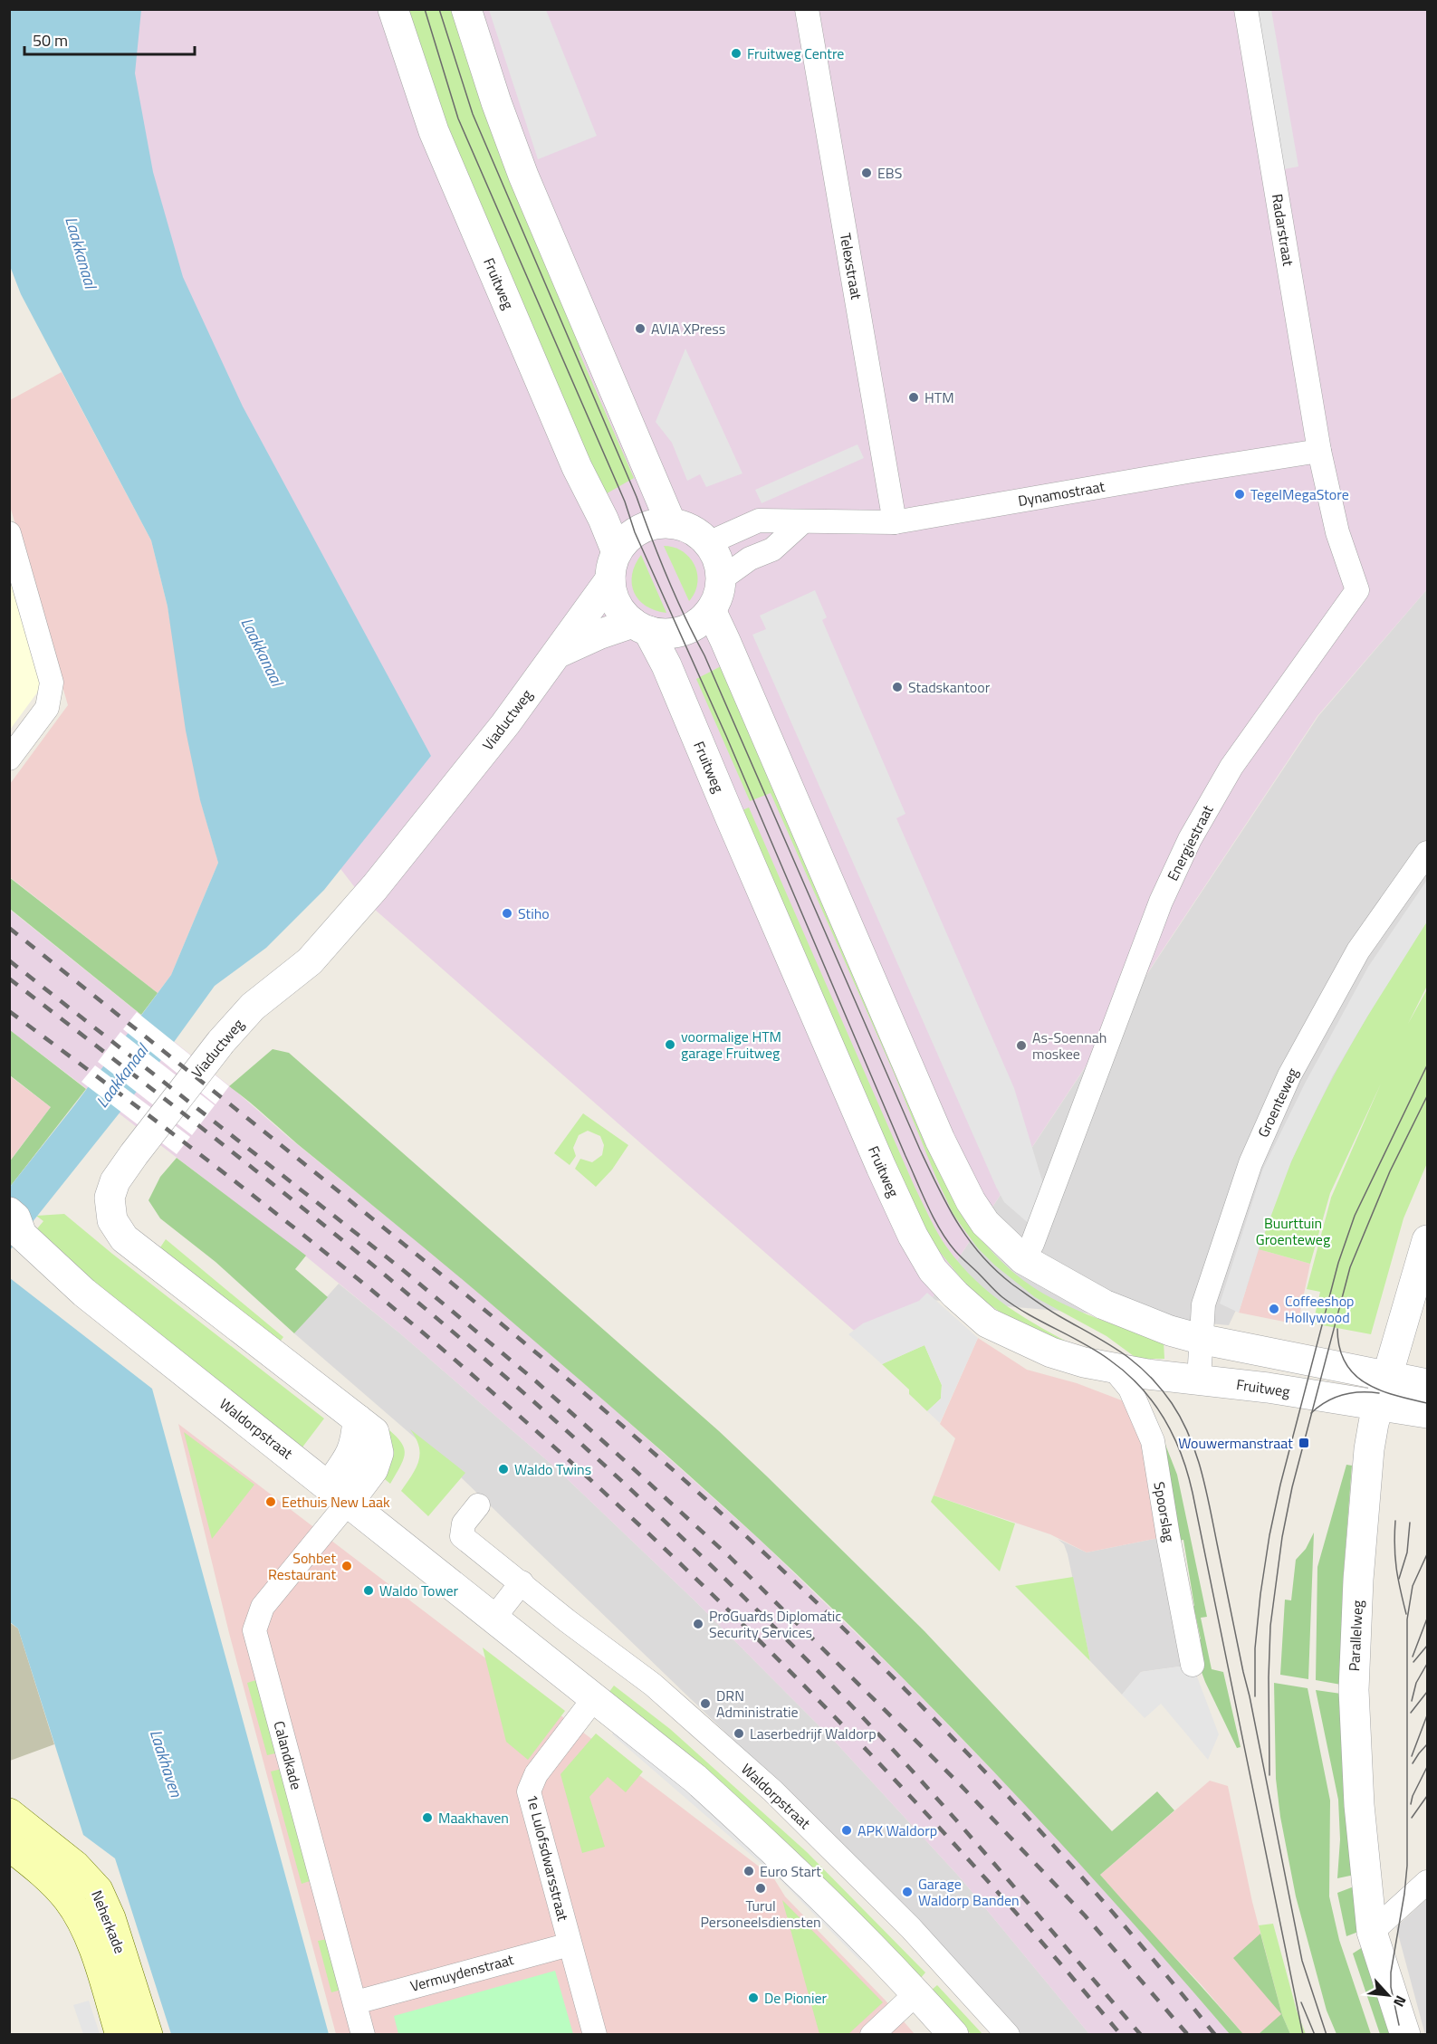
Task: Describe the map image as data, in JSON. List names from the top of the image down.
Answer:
{
  "streets": {
    "main road": ["Neherkade"],
    "street": [
      "Radarstraat",
      "Telexstraat",
      "Fruitweg",
      "Dynamostraat",
      "Viaductweg",
      "Energiestraat",
      "Groenteweg",
      "Waldorpstraat",
      "Spoorslag",
      "Parallelweg",
      "Calandkade",
      "1e Lulofsdwarsstraat",
      "Vermuydenstraat"
    ]
  },
  "crossings": [
    ["Radarstraat", "Dynamostraat"],
    ["Radarstraat", "Energiestraat"],
    ["Telexstraat", "Dynamostraat"],
    ["Fruitweg", "Dynamostraat"],
    ["Fruitweg", "Viaductweg"],
    ["Fruitweg", "Groenteweg"],
    ["Fruitweg", "Spoorslag"],
    ["Fruitweg", "Parallelweg"],
    ["Dynamostraat", "Viaductweg"],
    ["Dynamostraat", "Energiestraat"],
    ["Viaductweg", "Waldorpstraat"],
    ["Viaductweg", "Calandkade"],
    ["Waldorpstraat", "Calandkade"],
    ["Waldorpstraat", "1e Lulofsdwarsstraat"],
    ["Calandkade", "Vermuydenstraat"],
    ["1e Lulofsdwarsstraat", "Vermuydenstraat"]
  ],
  "water": ["Laakkanaal", "Laakhaven"],
  "parks": ["Buurttuin Groenteweg"],
  "places": {
    "other": [
      "Fruitweg Centre",
      "EBS",
      "AVIA XPress",
      "HTM",
      "TegelMegaStore",
      "Stadskantoor",
      "Stiho",
      "voormalige HTM garage Fruitweg",
      "As-Soennah moskee",
      "Coffeeshop Hollywood",
      "Waldo Twins",
      "Eethuis New Laak",
      "Sohbet Restaurant",
      "Waldo Tower",
      "ProGuards Diplomatic Security Services",
      "DRN Administratie",
      "Laserbedrijf Waldorp",
      "Maakhaven",
      "APK Waldorp",
      "Euro Start",
      "Turul Personeelsdiensten",
      "Garage Waldorp Banden",
      "De Pionier"
    ],
    "transit": ["Wouwermanstraat"]
  },
  "scale_bar": "50 m",
  "north": "bottom right"
}
